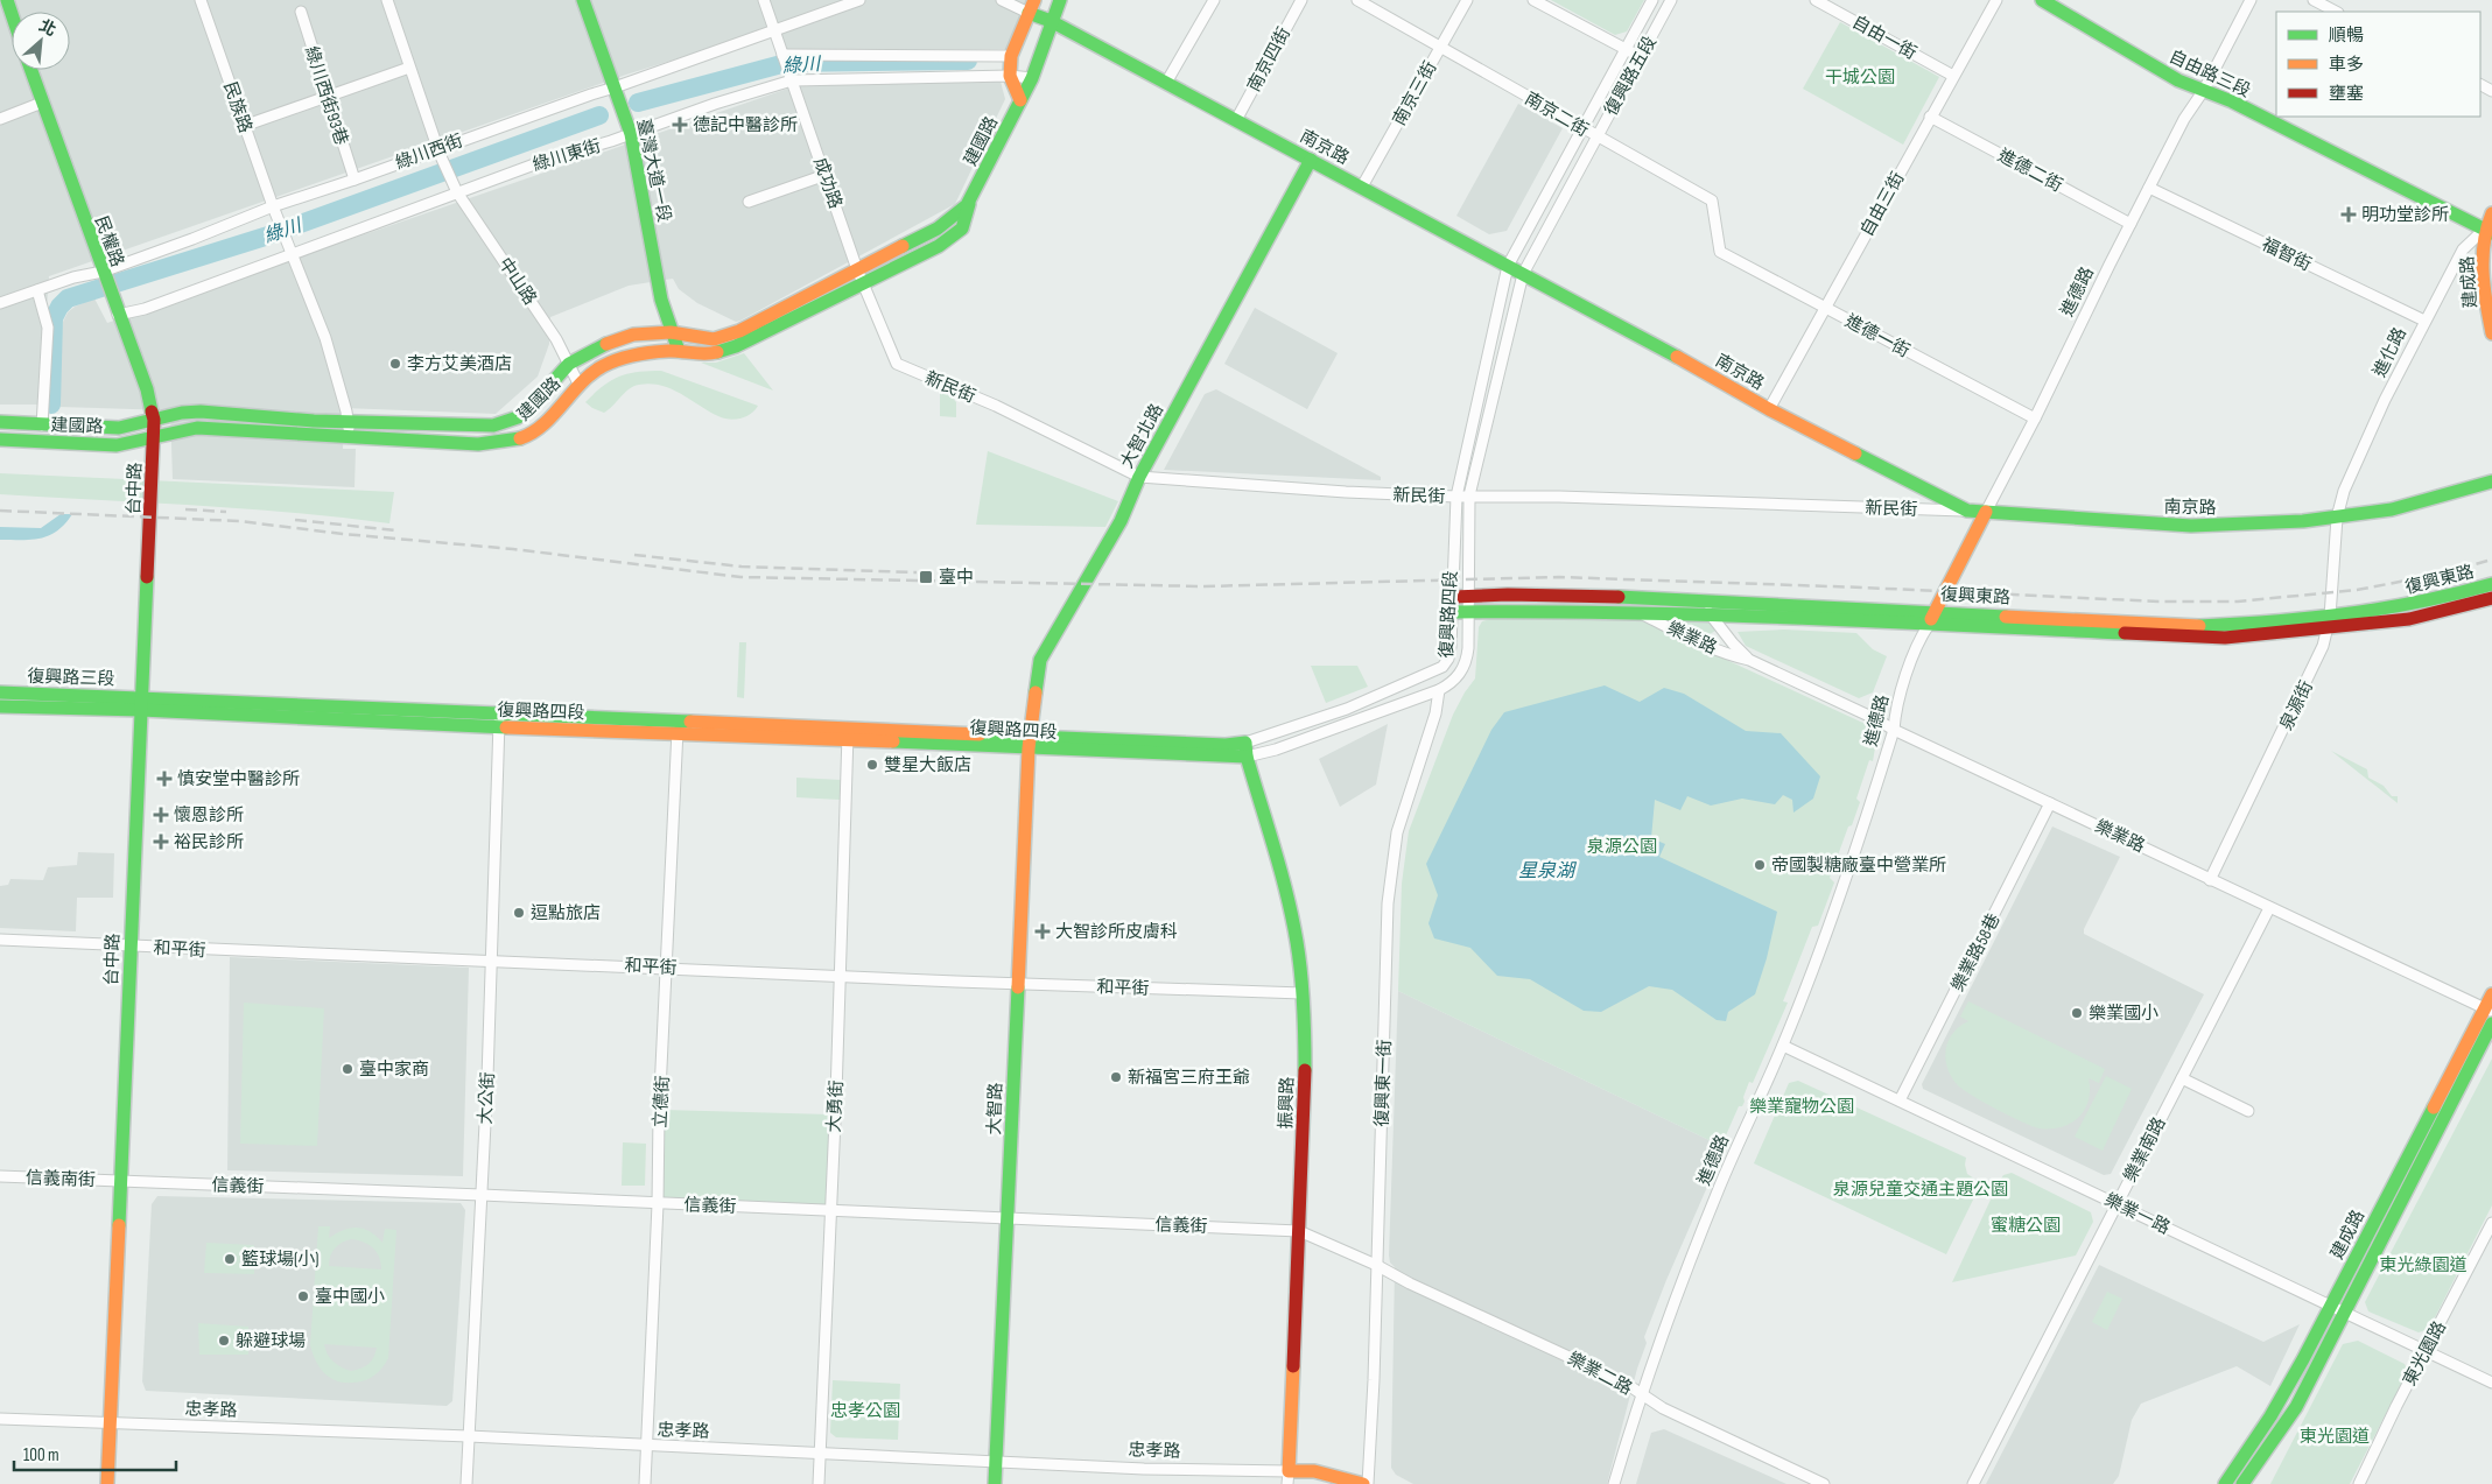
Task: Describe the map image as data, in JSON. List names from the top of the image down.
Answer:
{
  "streets": {
    "main road": [
      "自由路三段",
      "建國路",
      "南京路",
      "臺灣大道一段",
      "民權路",
      "建成路",
      "進德路",
      "進化路",
      "大智北路",
      "台中路",
      "復興東路",
      "復興路四段",
      "復興路三段",
      "振興路",
      "大智路",
      "忠孝路"
    ],
    "street": [
      "自由一街",
      "南京四街",
      "復興路五段",
      "南京三街",
      "綠川西街93巷",
      "民族路",
      "南京二街",
      "綠川西街",
      "綠川東街",
      "進德二街",
      "成功路",
      "自由三街",
      "福智街",
      "中山路",
      "進德一街",
      "新民街",
      "樂業路",
      "泉源街",
      "和平街",
      "樂業路58巷",
      "復興東一街",
      "大公街",
      "立德街",
      "大勇街",
      "樂業南路",
      "信義南街",
      "信義街",
      "樂業一路",
      "東光園路",
      "樂業二路"
    ]
  },
  "crossings": [
    ["自由一街", "自由三街"],
    ["南京四街", "南京路"],
    ["自由路三段", "建成路"],
    ["自由路三段", "進德路"],
    ["自由路三段", "進化路"],
    ["復興路五段", "南京二街"],
    ["復興路五段", "南京路"],
    ["復興路五段", "復興路四段"],
    ["南京三街", "南京二街"],
    ["南京三街", "南京路"],
    ["綠川西街93巷", "綠川西街"],
    ["民族路", "綠川西街"],
    ["民族路", "綠川東街"],
    ["南京二街", "進德一街"],
    ["建國路", "南京路"],
    ["建國路", "綠川東街"],
    ["建國路", "臺灣大道一段"],
    ["建國路", "成功路"],
    ["建國路", "民權路"],
    ["建國路", "中山路"],
    ["建國路", "台中路"],
    ["南京路", "自由三街"],
    ["南京路", "進德路"],
    ["南京路", "進化路"],
    ["南京路", "新民街"],
    ["南京路", "大智北路"],
    ["南京路", "復興路四段"],
    ["南京路", "泉源街"],
    ["綠川西街", "臺灣大道一段"],
    ["綠川西街", "成功路"],
    ["綠川西街", "民權路"],
    ["綠川西街", "中山路"],
    ["綠川東街", "臺灣大道一段"],
    ["綠川東街", "成功路"],
    ["綠川東街", "民權路"],
    ["綠川東街", "中山路"],
    ["進德二街", "自由三街"],
    ["進德二街", "進德路"],
    ["成功路", "新民街"],
    ["自由三街", "進德一街"],
    ["民權路", "台中路"],
    ["福智街", "進德路"],
    ["福智街", "進化路"],
    ["建成路", "進化路"],
    ["建成路", "樂業路"],
    ["建成路", "樂業一路"],
    ["進德路", "進德一街"],
    ["進德路", "復興東路"],
    ["進德路", "樂業路"],
    ["進德路", "樂業一路"],
    ["進德路", "樂業二路"],
    ["進化路", "泉源街"],
    ["新民街", "大智北路"],
    ["新民街", "復興路四段"],
    ["大智北路", "復興路四段"],
    ["大智北路", "大智路"],
    ["台中路", "復興路四段"],
    ["台中路", "復興路三段"],
    ["台中路", "和平街"],
    ["台中路", "信義南街"],
    ["台中路", "信義街"],
    ["台中路", "忠孝路"],
    ["復興東路", "復興路四段"],
    ["復興東路", "樂業路"],
    ["復興東路", "泉源街"],
    ["復興路四段", "復興路三段"],
    ["復興路四段", "復興東一街"],
    ["復興路四段", "大公街"],
    ["復興路四段", "立德街"],
    ["復興路四段", "振興路"],
    ["復興路四段", "大勇街"],
    ["復興路四段", "大智路"],
    ["樂業路", "泉源街"],
    ["樂業路", "樂業路58巷"],
    ["樂業路", "樂業南路"],
    ["和平街", "大公街"],
    ["和平街", "立德街"],
    ["和平街", "振興路"],
    ["和平街", "大勇街"],
    ["和平街", "大智路"],
    ["樂業路58巷", "樂業一路"],
    ["復興東一街", "樂業二路"],
    ["大公街", "信義街"],
    ["大公街", "忠孝路"],
    ["立德街", "信義街"],
    ["立德街", "忠孝路"],
    ["振興路", "信義街"],
    ["振興路", "樂業二路"],
    ["振興路", "忠孝路"],
    ["大勇街", "信義街"],
    ["大勇街", "忠孝路"],
    ["大智路", "信義街"],
    ["大智路", "忠孝路"],
    ["樂業南路", "樂業一路"],
    ["信義南街", "信義街"],
    ["信義街", "樂業二路"],
    ["樂業一路", "東光園路"]
  ],
  "water": ["綠川", "星泉湖"],
  "parks": [
    "干城公園",
    "泉源公園",
    "樂業寵物公園",
    "泉源兒童交通主題公園",
    "蜜糖公園",
    "東光綠園道",
    "忠孝公園",
    "東光園道"
  ],
  "places": {
    "health": [
      "德記中醫診所",
      "明功堂診所",
      "慎安堂中醫診所",
      "懷恩診所",
      "裕民診所",
      "大智診所皮膚科"
    ],
    "other": [
      "李方艾美酒店",
      "雙星大飯店",
      "帝國製糖廠臺中營業所",
      "逗點旅店",
      "樂業國小",
      "臺中家商",
      "新福宮三府王爺",
      "籃球場(小)",
      "臺中國小",
      "躲避球場"
    ],
    "transit": ["臺中"]
  },
  "legend": ["順暢", "車多", "壅塞"],
  "scale_bar": "100 m",
  "north": "top right"
}
